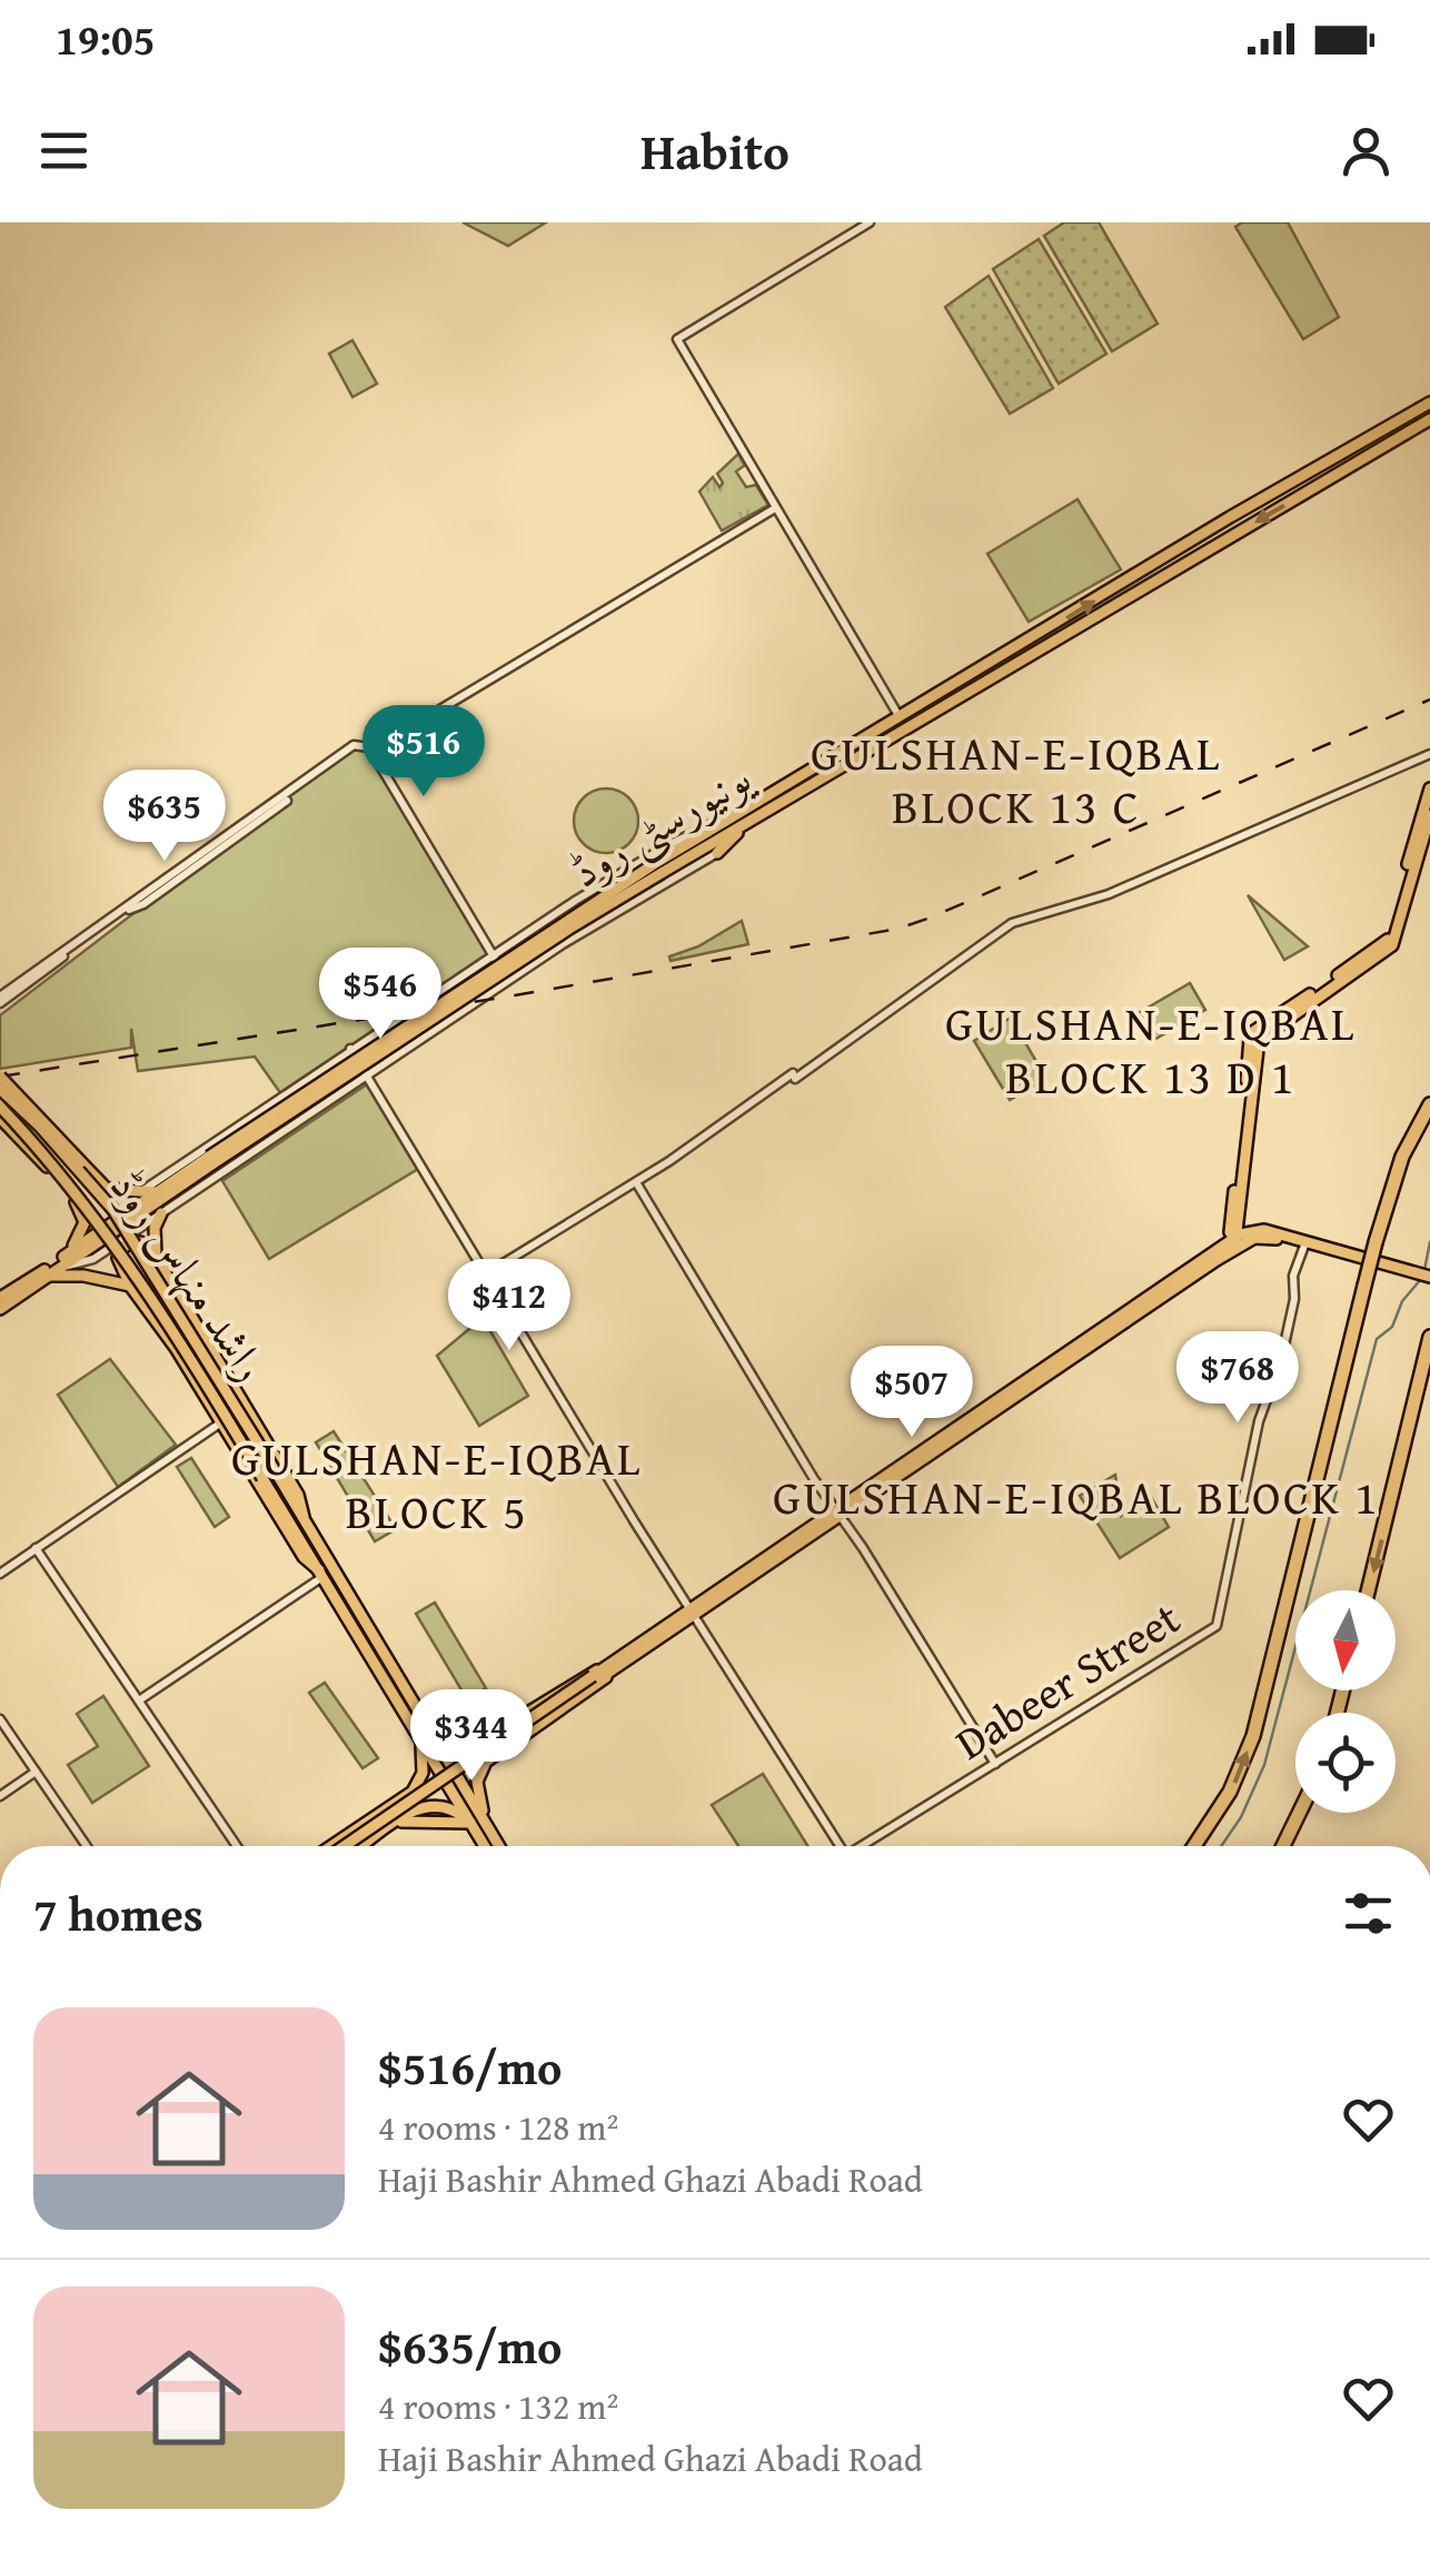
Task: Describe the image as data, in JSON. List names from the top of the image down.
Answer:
{
  "streets": {
    "main road": ["یونیورسٹی روڈ", "راشد منہاس روڈ"],
    "street": ["Dabeer Street"]
  },
  "districts": [
    "GULSHAN-E-IQBAL BLOCK 13 C",
    "GULSHAN-E-IQBAL BLOCK 13 D 1",
    "GULSHAN-E-IQBAL BLOCK 5",
    "GULSHAN-E-IQBAL BLOCK 1"
  ],
  "north": "bottom",
  "page": {
    "status": "19:05",
    "header": "Habito",
    "price": [
      "$516",
      "$635",
      "$546",
      "$412",
      "$768",
      "$507",
      "$344"
    ],
    "heading": "7 homes",
    "list": [
      {
        "name": "$516/mo",
        "note": "4 rooms · 128 m² · Haji Bashir Ahmed Ghazi Abadi Road"
      },
      {
        "name": "$635/mo",
        "note": "4 rooms · 132 m² · Haji Bashir Ahmed Ghazi Abadi Road"
      }
    ]
  }
}
